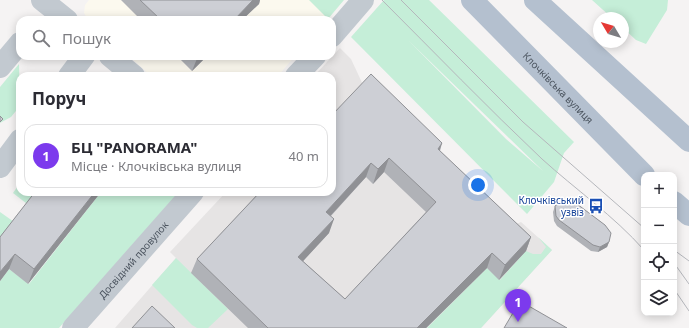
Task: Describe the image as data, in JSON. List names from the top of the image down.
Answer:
{
  "streets": {
    "main road": ["Клочківська вулиця"],
    "street": ["Досвідний провулок"]
  },
  "places": {
    "bus stop": ["Клочківський узвіз"]
  },
  "north": "top left",
  "page": {
    "search": "Пошук",
    "heading": "Поруч",
    "list": [
      {
        "mark": "1",
        "name": "БЦ \"PANORAMA\"",
        "note": "Місце · Клочківська вулиця",
        "value": "40 m"
      }
    ],
    "map_buttons": ["+", "−"],
    "pins": "1"
  }
}
